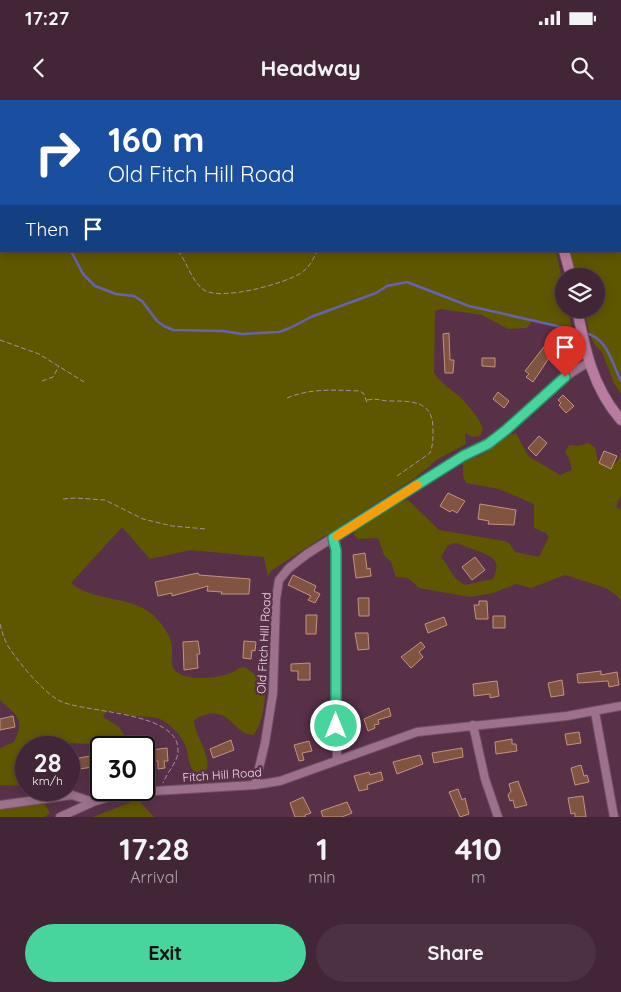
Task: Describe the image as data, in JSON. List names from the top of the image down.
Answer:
{
  "streets": {
    "street": ["Old Fitch Hill Road", "Fitch Hill Road"]
  },
  "crossings": [
    ["Old Fitch Hill Road", "Fitch Hill Road"]
  ],
  "page": {
    "status": "17:27",
    "header": "Headway",
    "turn": ["160 m", "Old Fitch Hill Road"],
    "then": "Then",
    "speed": "28 km/h",
    "limit": "30",
    "eta": [
      "17:28",
      "Arrival",
      "1",
      "min",
      "410",
      "m"
    ],
    "buttons": ["Exit", "Share"]
  }
}
